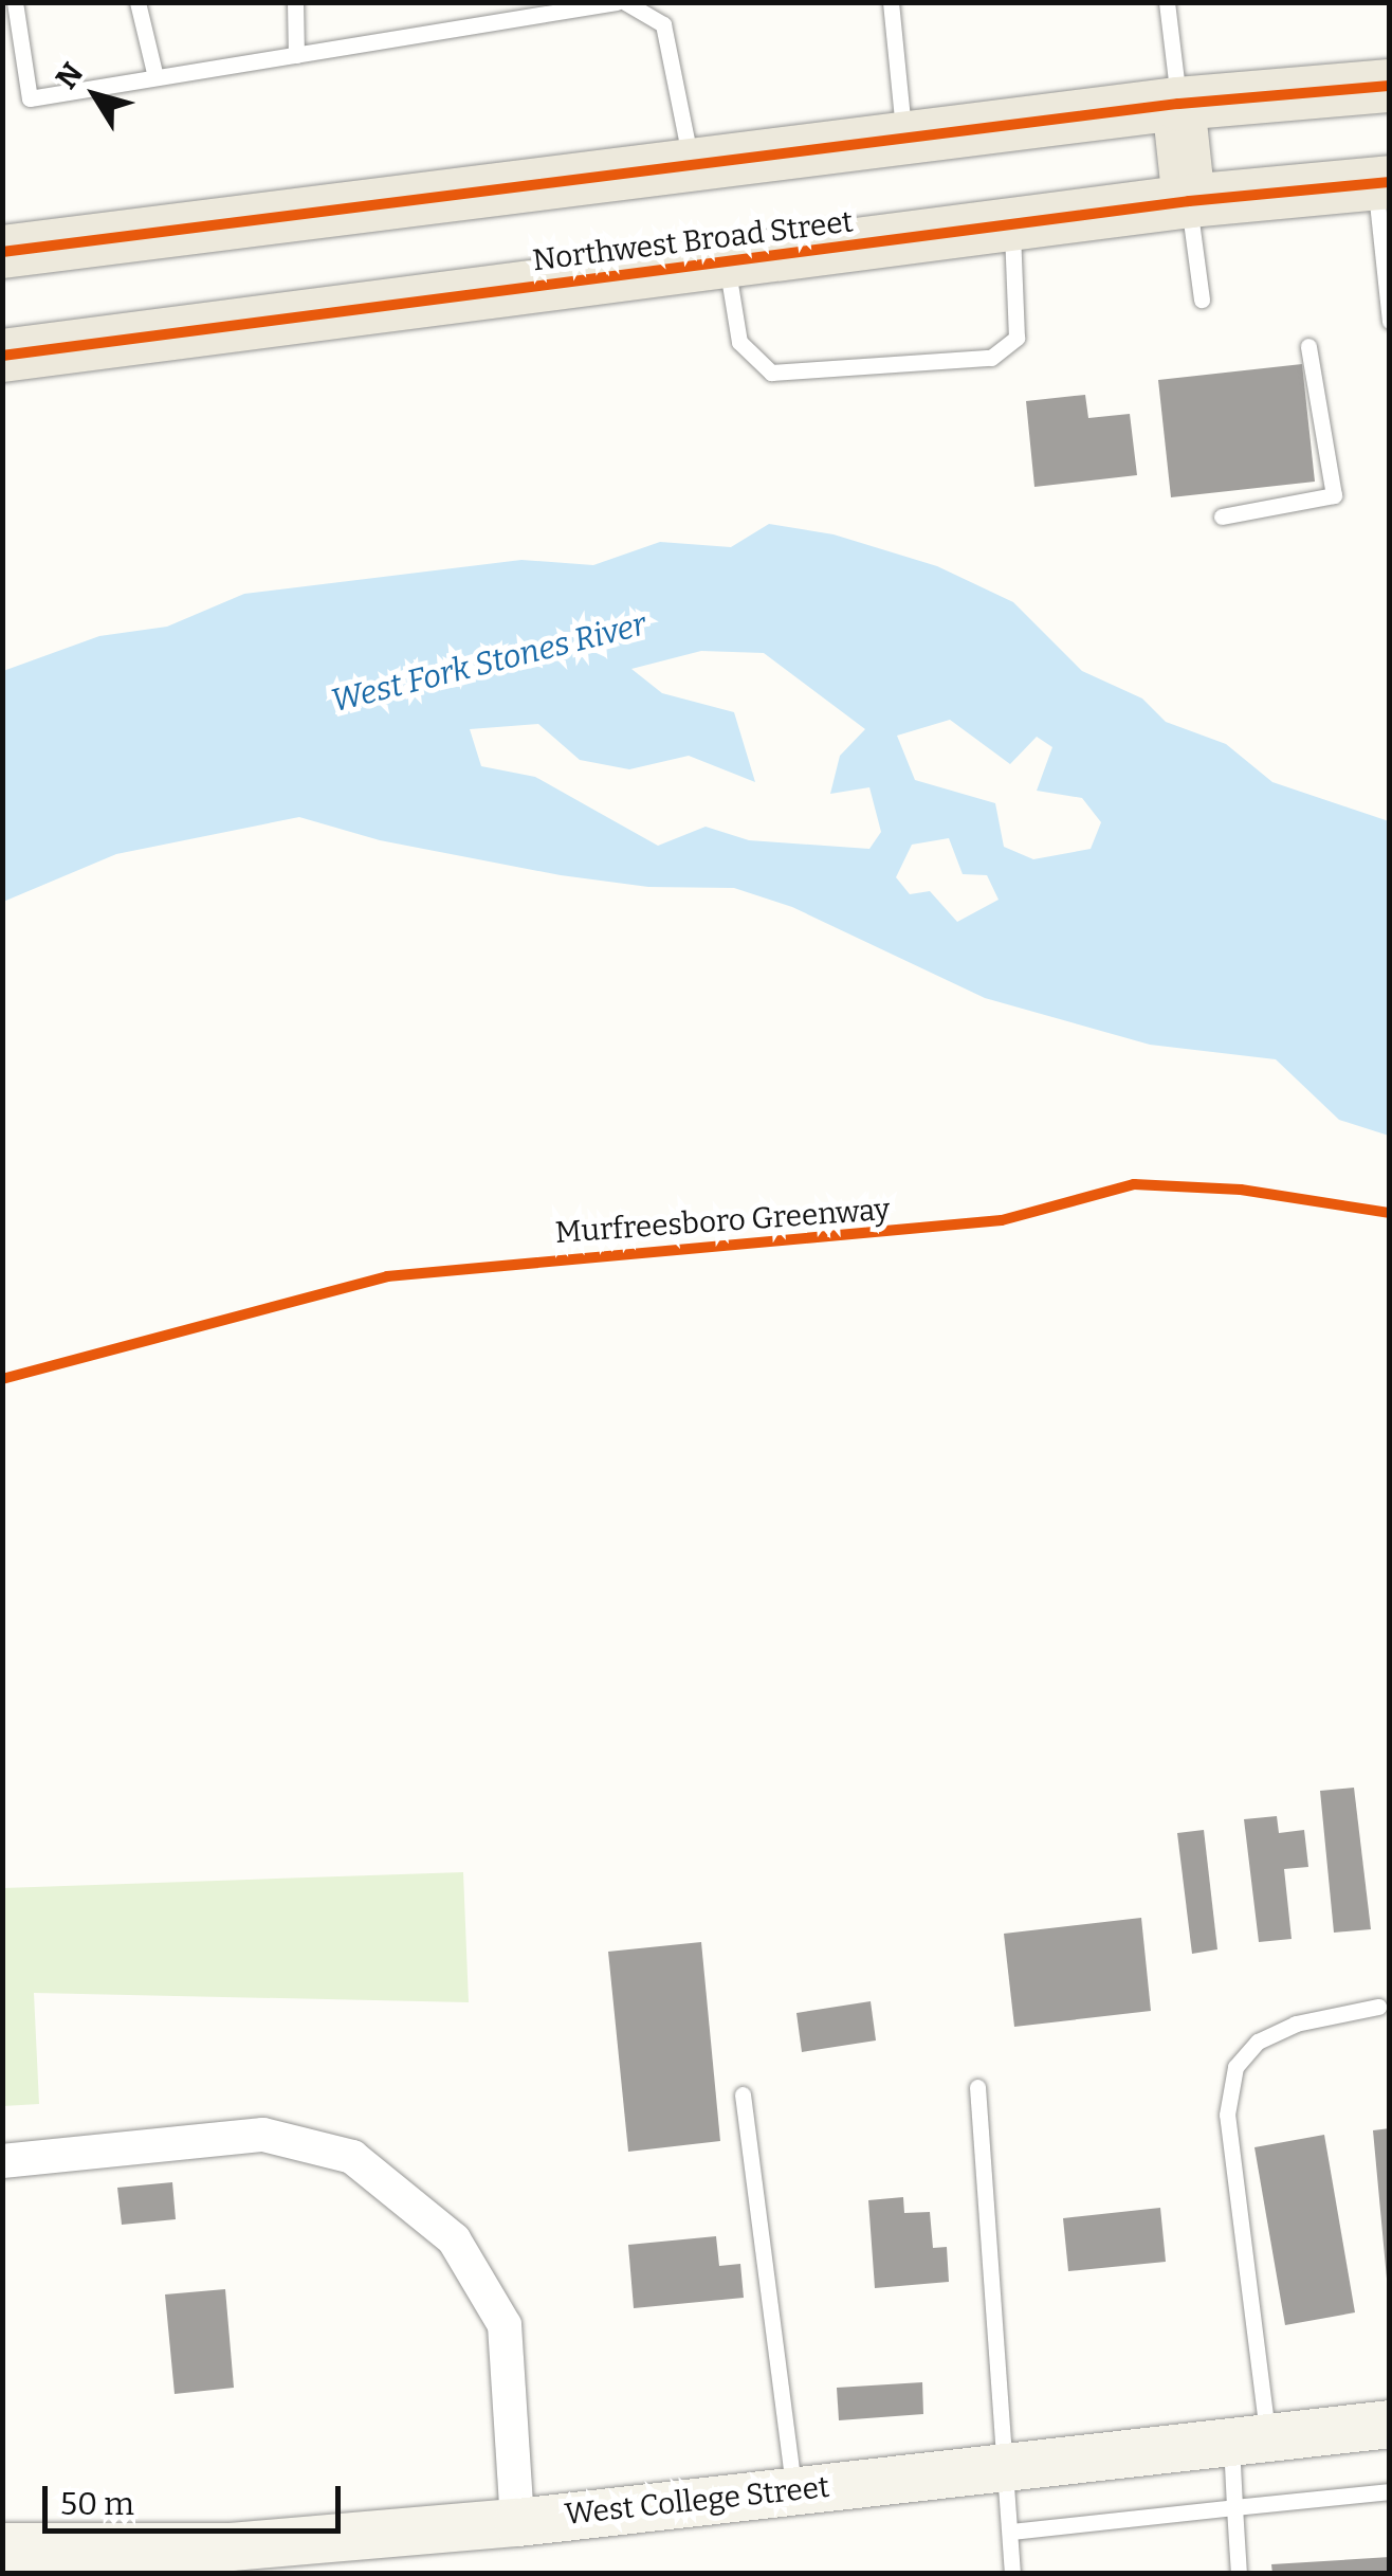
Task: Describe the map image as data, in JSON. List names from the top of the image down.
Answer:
{
  "streets": {
    "main road": ["Northwest Broad Street"],
    "street": ["West College Street"],
    "cycle path": ["Murfreesboro Greenway"]
  },
  "water": ["West Fork Stones River"],
  "scale_bar": "50 m",
  "north": "top left"
}
